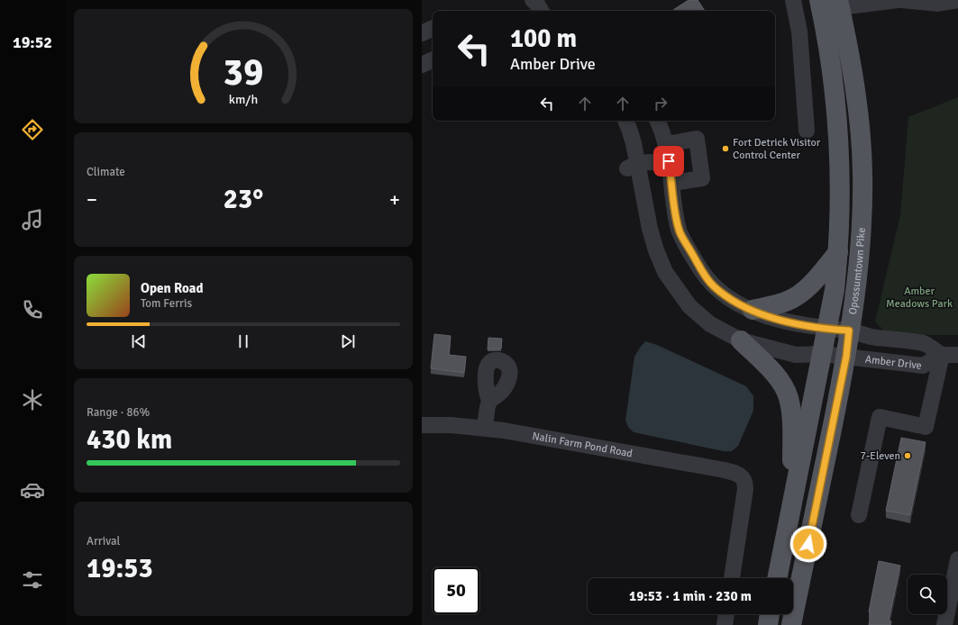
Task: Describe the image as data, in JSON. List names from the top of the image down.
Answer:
{
  "streets": {
    "main road": ["Opossumtown Pike"],
    "street": ["Amber Drive", "Nalin Farm Pond Road"]
  },
  "crossings": [
    ["Opossumtown Pike", "Amber Drive"]
  ],
  "parks": ["Amber Meadows Park"],
  "places": ["Fort Detrick Visitor Control Center", "7-Eleven"],
  "page": {
    "tabs": "19:52",
    "turn": ["100 m", "Amber Drive"],
    "tile": [
      "Climate",
      ["Range · 86%", "430 km"],
      ["Arrival", "19:53"]
    ],
    "heat": ["−", "23°", "+"],
    "song": ["Open Road", "Tom Ferris"],
    "limit": "50",
    "trip": "19:53 · 1 min · 230 m",
    "gauge": ["39", "km/h"]
  }
}
